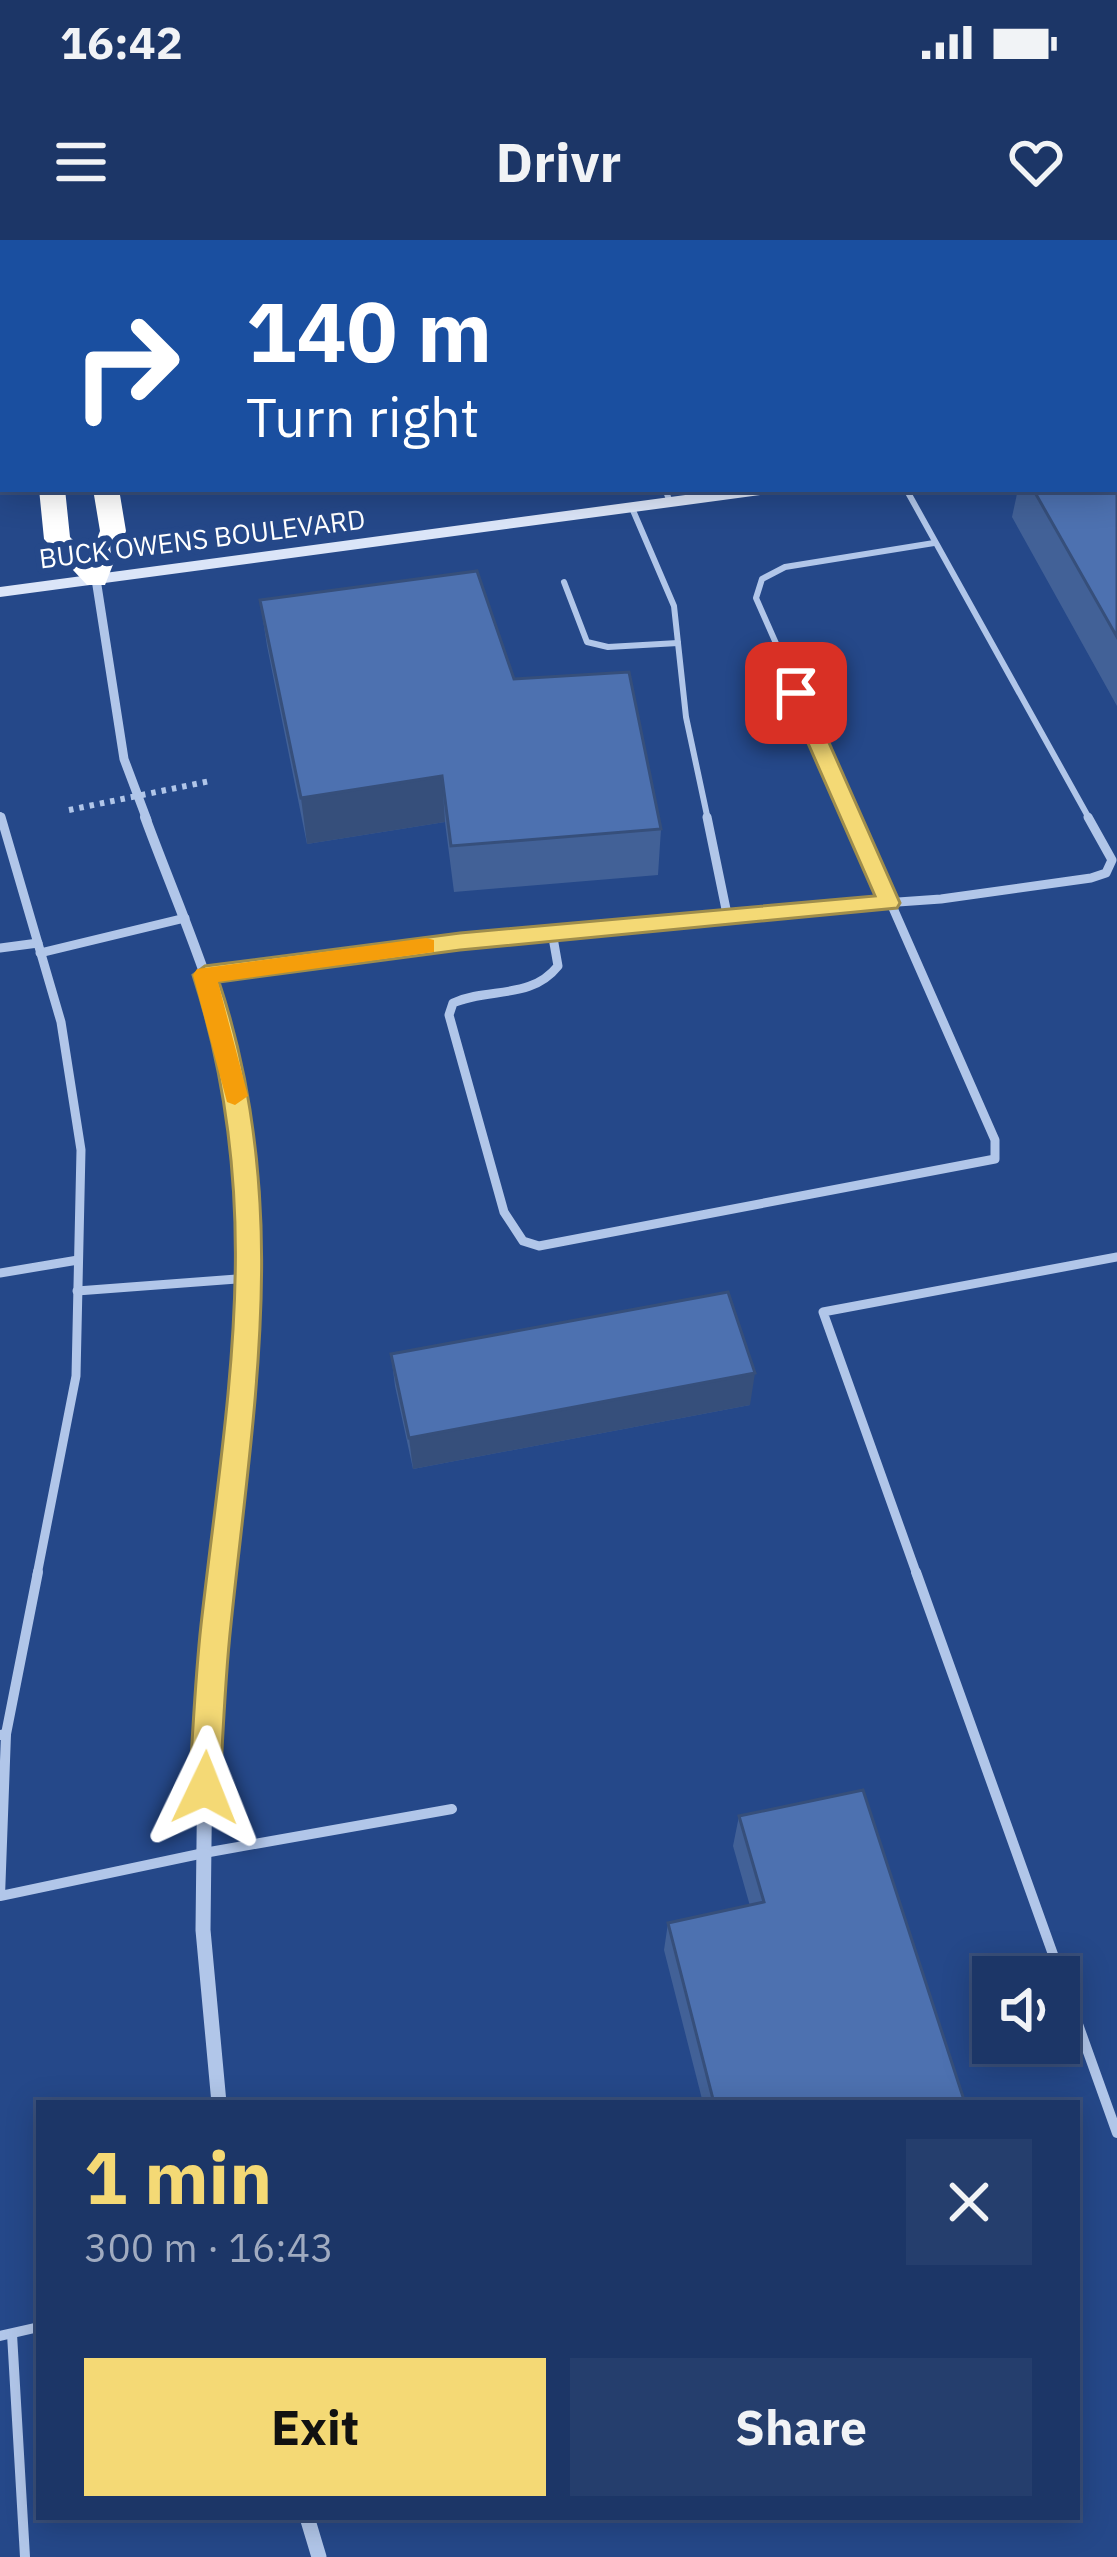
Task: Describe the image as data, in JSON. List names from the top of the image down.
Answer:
{
  "streets": {
    "main road": ["BUCK OWENS BOULEVARD"]
  },
  "page": {
    "status": "16:42",
    "header": "Drivr",
    "turn": ["140 m", "Turn right"],
    "heading": ["1 min", "300 m · 16:43"],
    "buttons": ["Exit", "Share"]
  }
}
